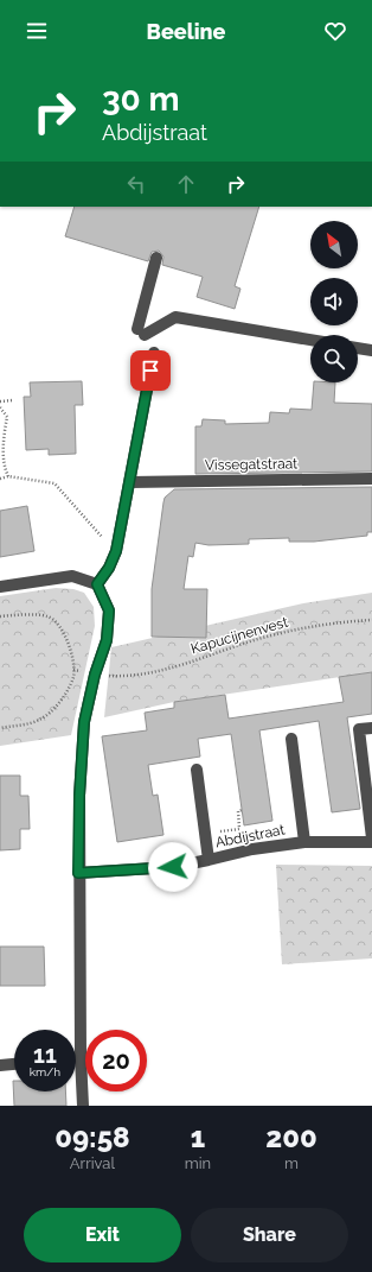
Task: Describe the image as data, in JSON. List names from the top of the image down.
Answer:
{
  "streets": {
    "street": ["Vissegatstraat", "Abdijstraat"],
    "path": ["Kapucijnenvest"]
  },
  "north": "top left",
  "page": {
    "header": "Beeline",
    "turn": ["30 m", "Abdijstraat"],
    "speed": "11 km/h",
    "limit": "20",
    "eta": [
      "09:58",
      "Arrival",
      "1",
      "min",
      "200",
      "m"
    ],
    "buttons": ["Exit", "Share"]
  }
}
